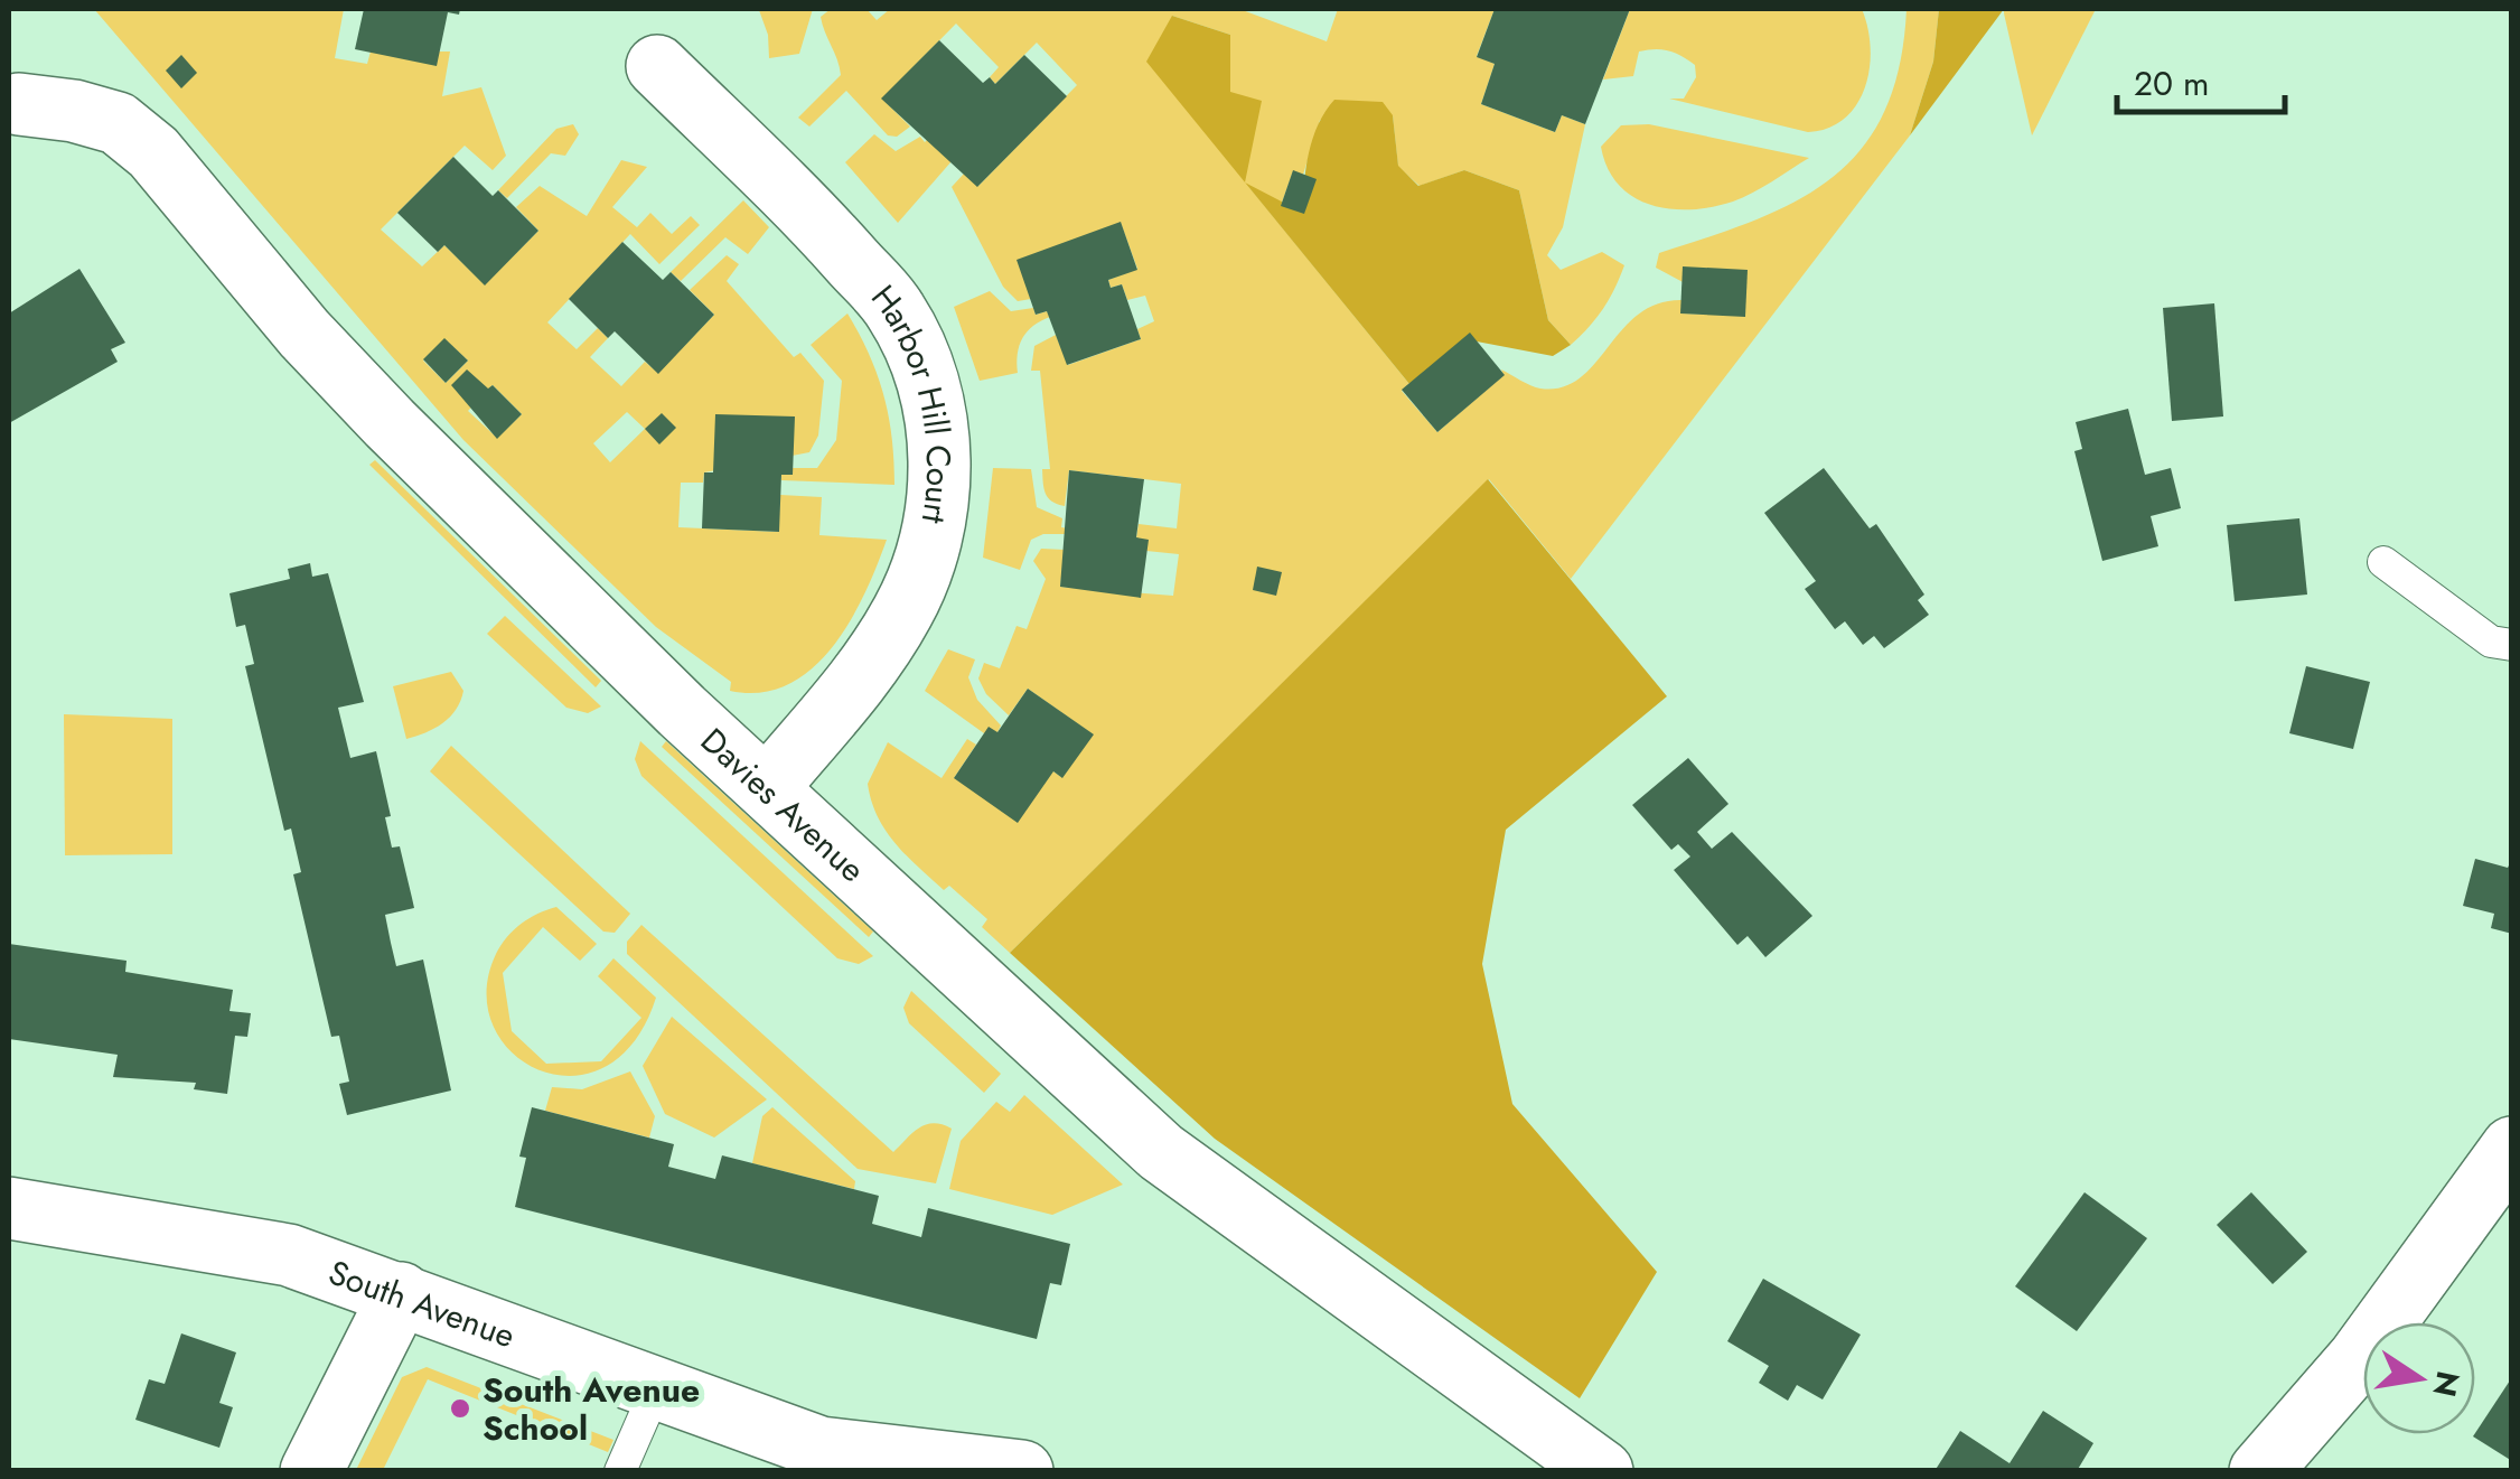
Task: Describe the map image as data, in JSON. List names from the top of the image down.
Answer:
{
  "streets": {
    "street": ["Harbor Hill Court", "Davies Avenue", "South Avenue"]
  },
  "crossings": [
    ["Harbor Hill Court", "Davies Avenue"]
  ],
  "places": ["South Avenue School"],
  "scale_bar": "20 m",
  "north": "right"
}
